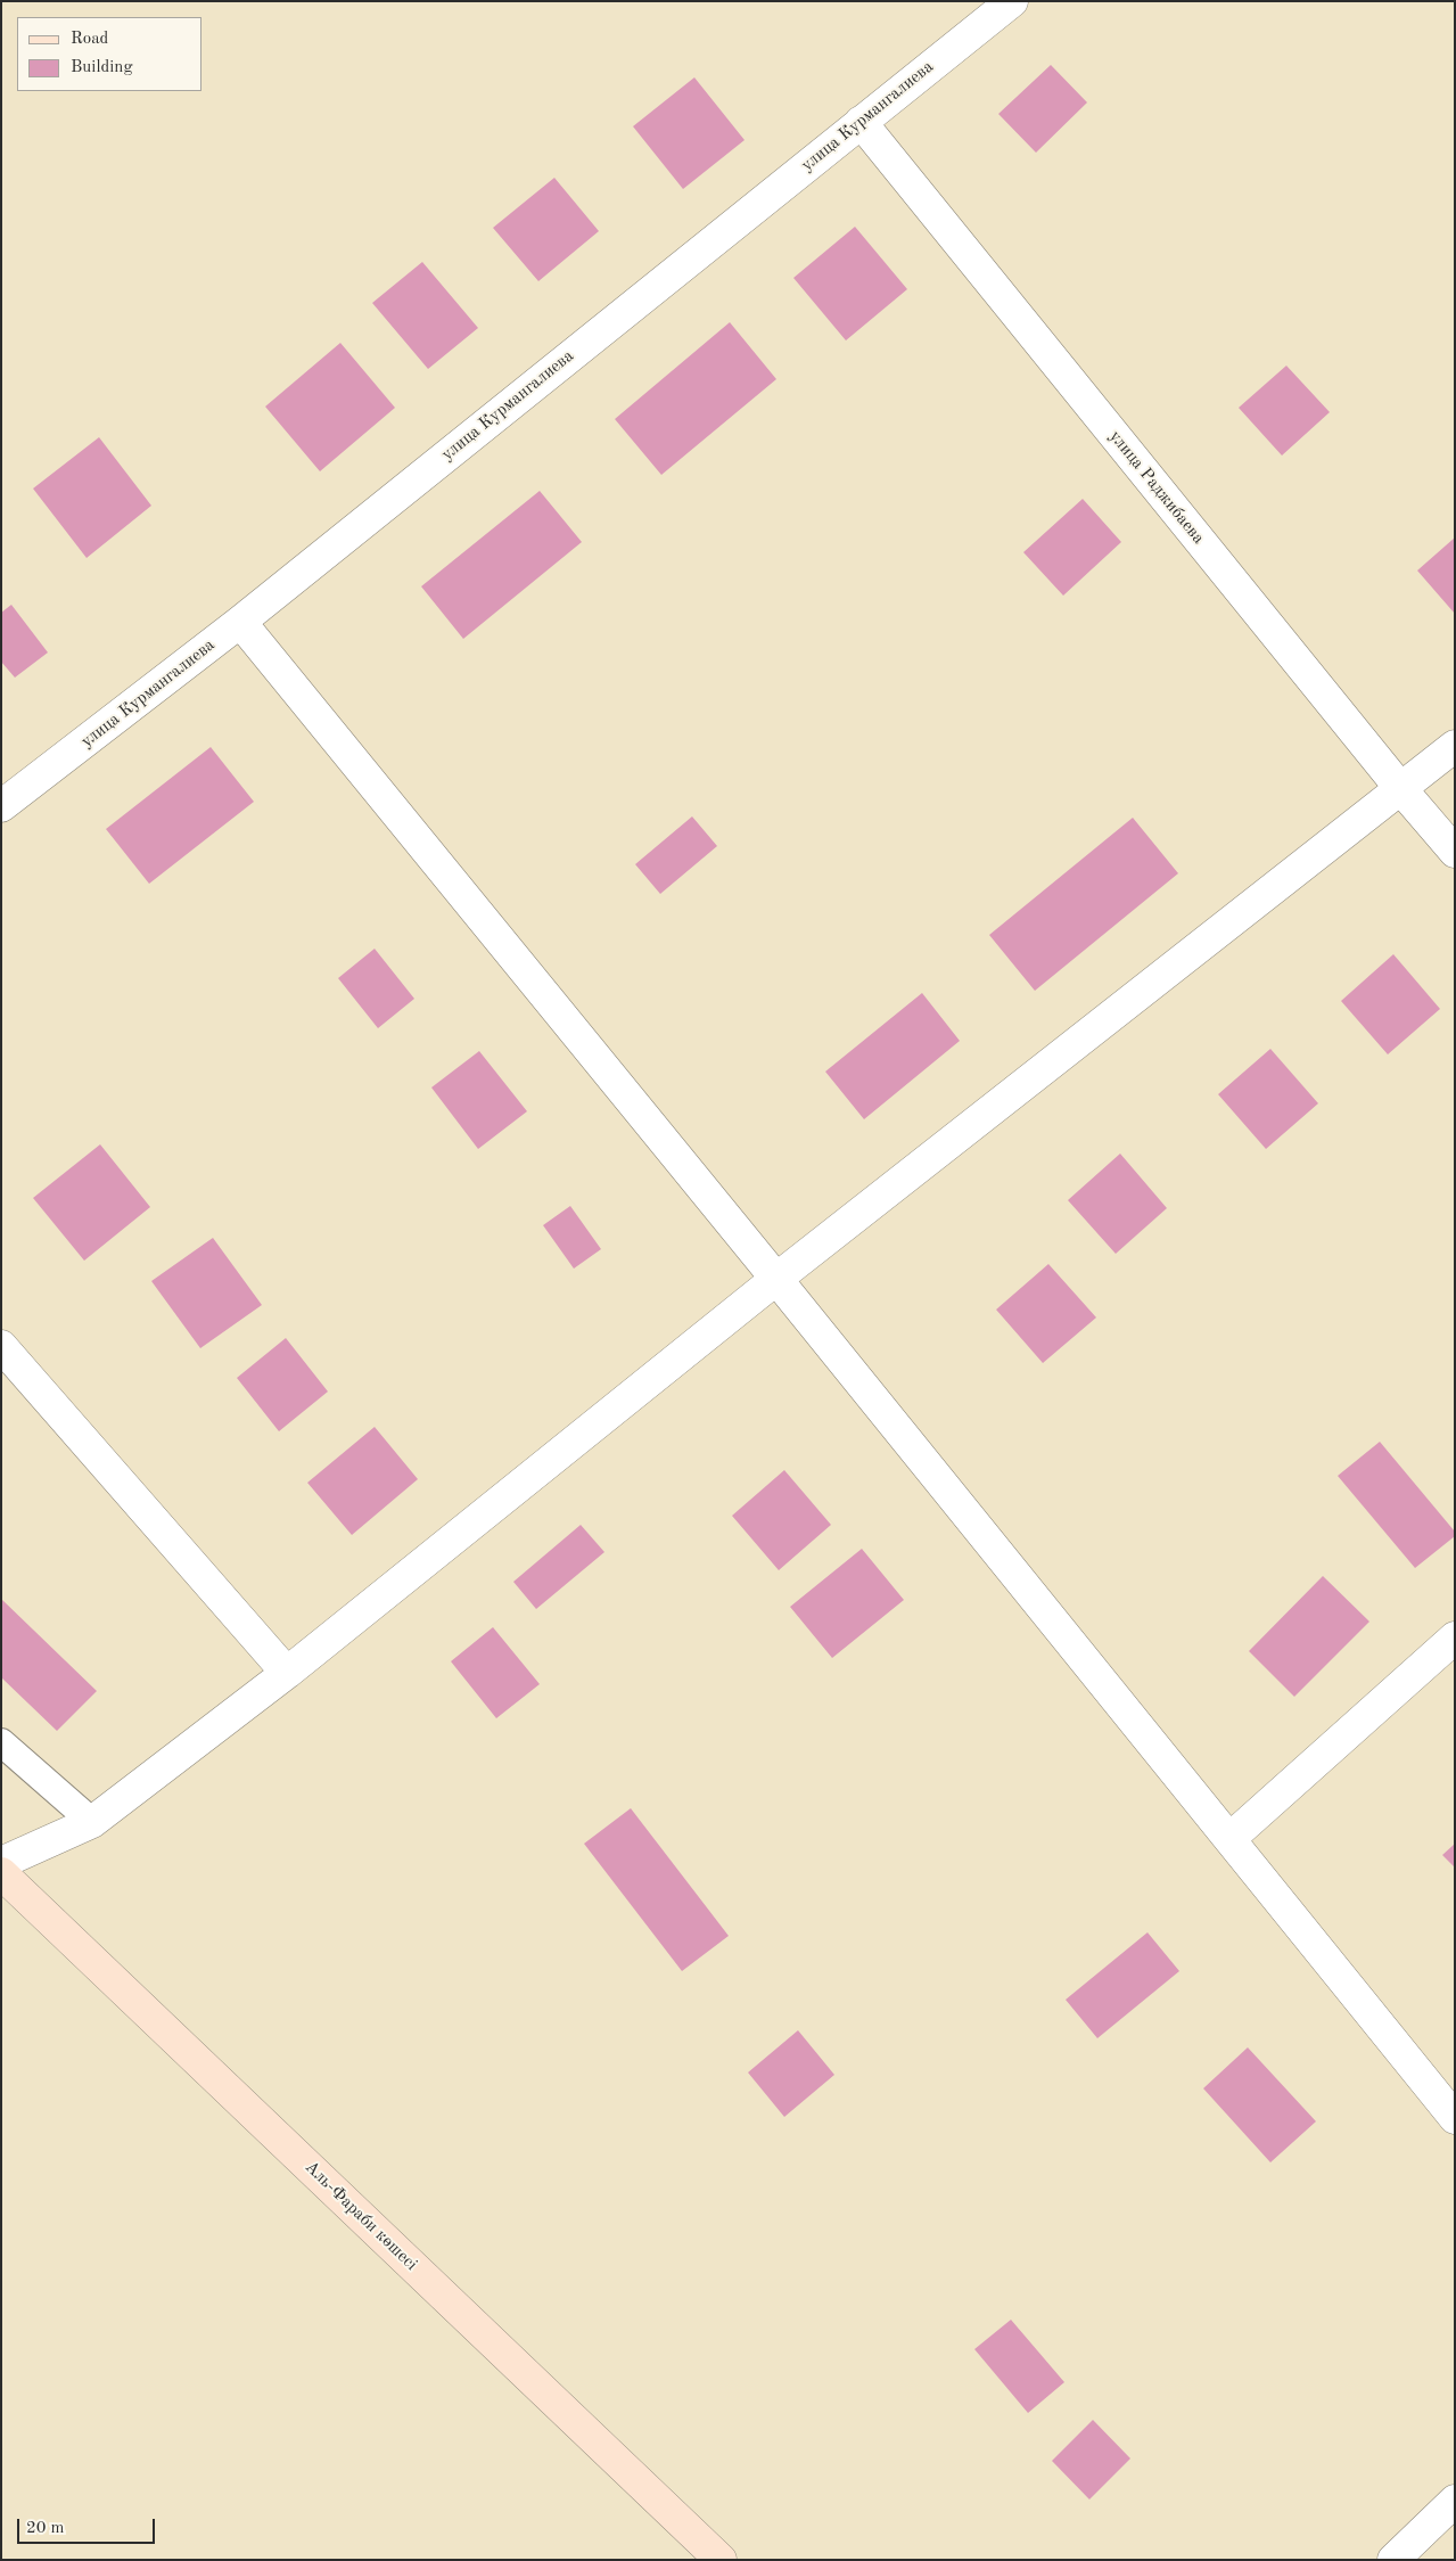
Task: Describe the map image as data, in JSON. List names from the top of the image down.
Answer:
{
  "streets": {
    "main road": ["Аль-Фараби көшесі"],
    "street": ["улица Курмангалиева", "улица Раджибаева"]
  },
  "crossings": [
    ["улица Курмангалиева", "улица Раджибаева"]
  ],
  "legend": ["Road", "Building"],
  "scale_bar": "20 m"
}
